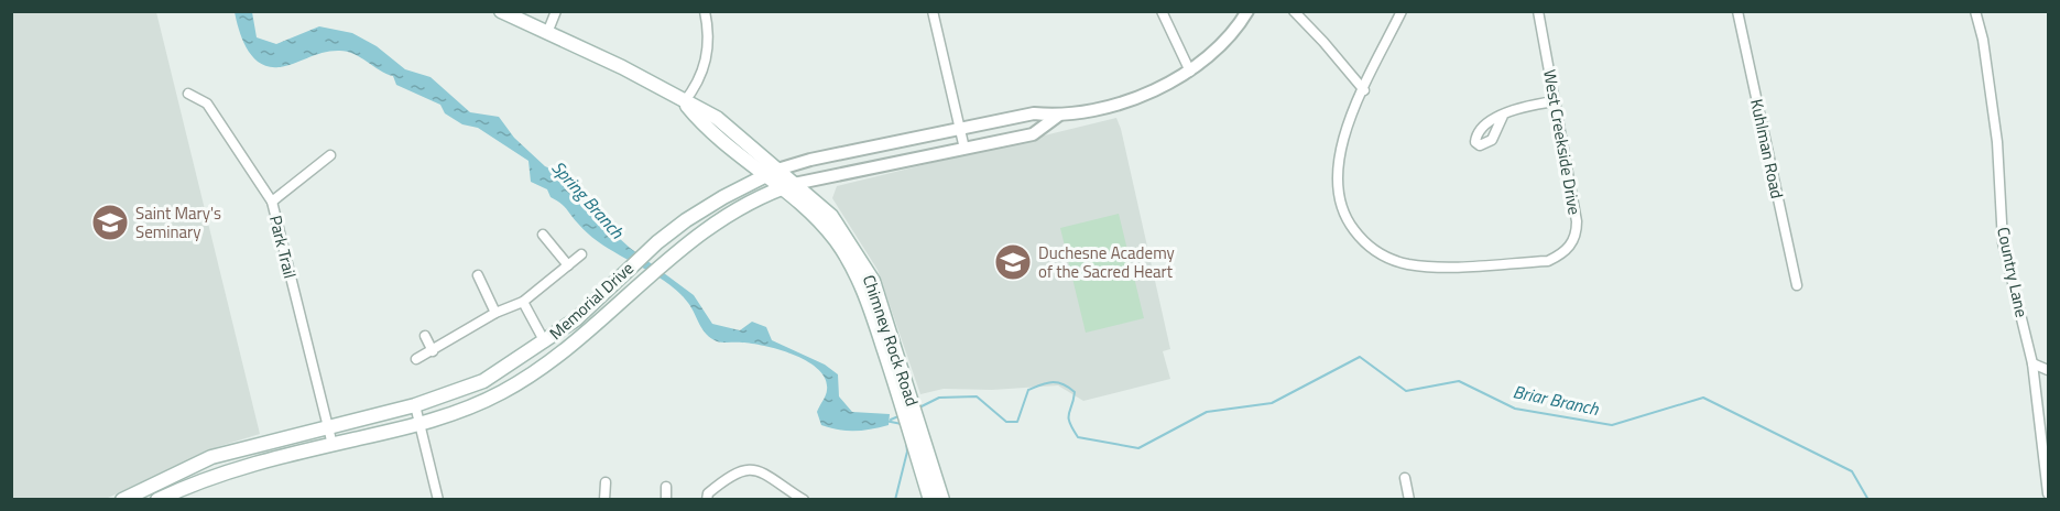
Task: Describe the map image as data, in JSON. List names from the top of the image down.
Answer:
{
  "streets": {
    "main road": ["Memorial Drive", "Chimney Rock Road"],
    "street": [
      "West Creekside Drive",
      "Kuhlman Road",
      "Park Trail",
      "Country Lane"
    ]
  },
  "crossings": [
    ["Park Trail", "Memorial Drive"],
    ["Memorial Drive", "Chimney Rock Road"]
  ],
  "water": ["Spring Branch", "Briar Branch"],
  "places": {
    "school or university": ["Saint Mary's Seminary", "Duchesne Academy of the Sacred Heart"]
  }
}
